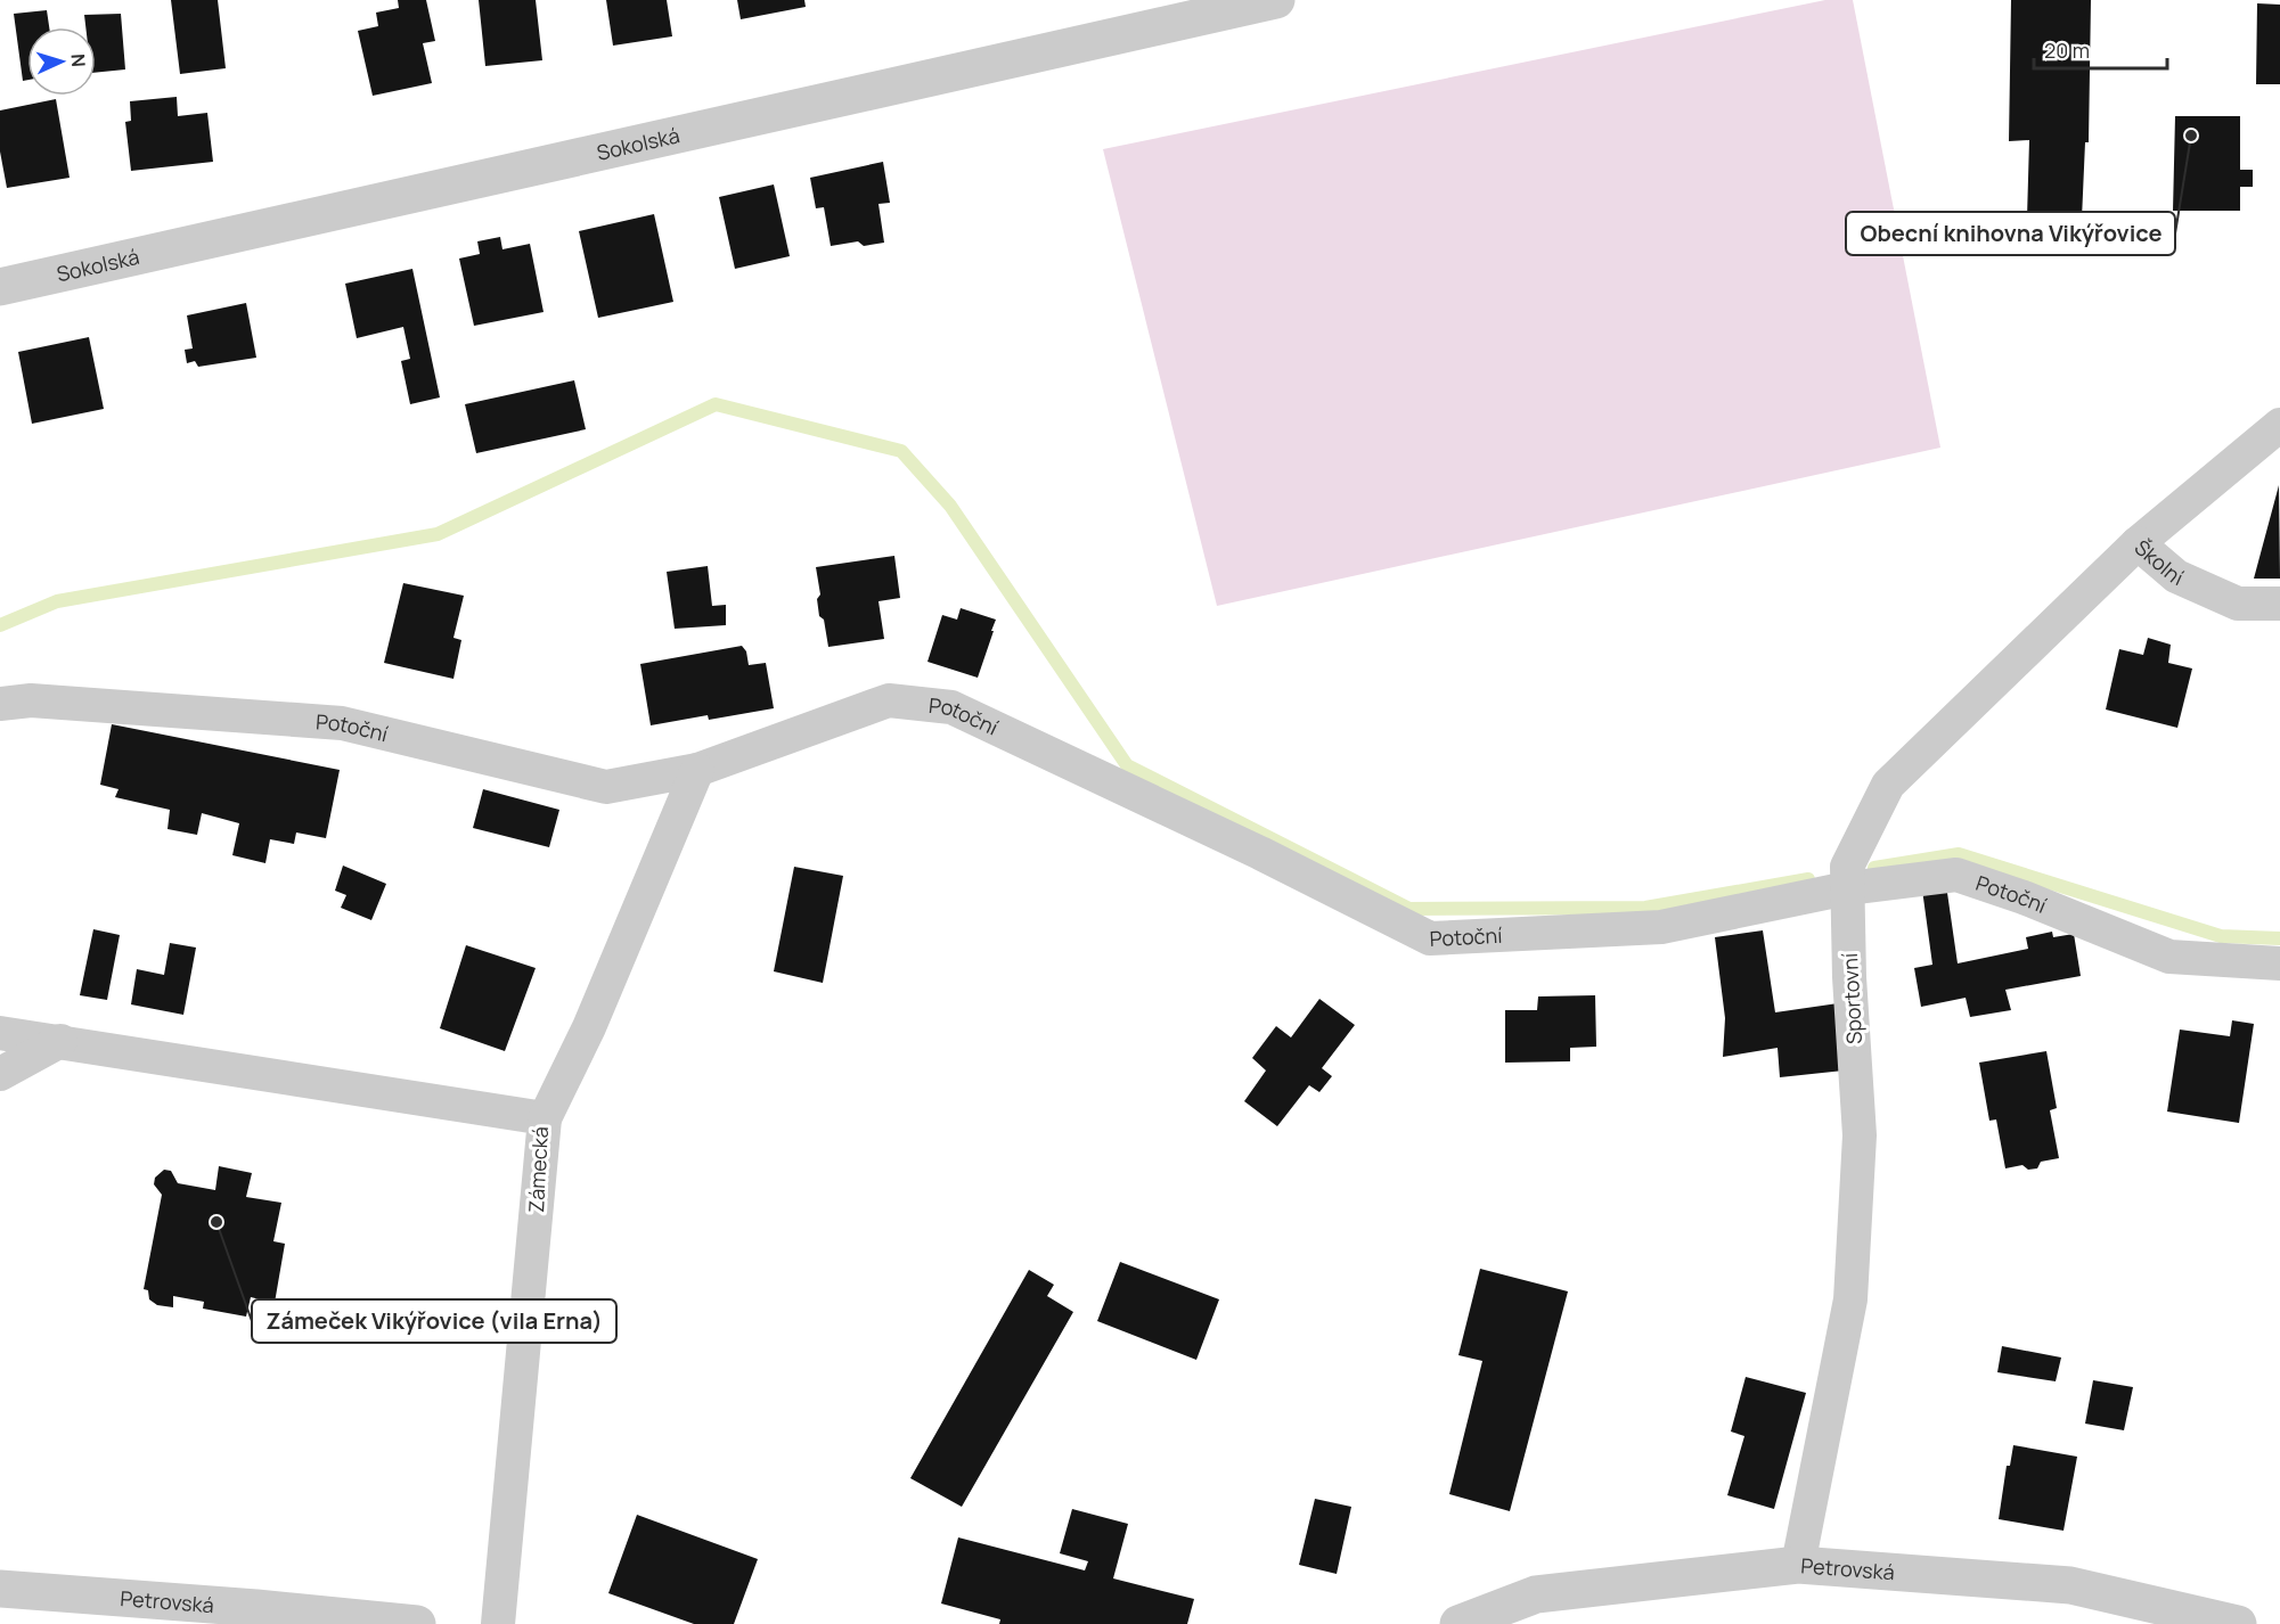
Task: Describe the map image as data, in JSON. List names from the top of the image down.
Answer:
{
  "streets": {
    "street": [
      "Sokolská",
      "Školní",
      "Potoční",
      "Sportovní",
      "Zámecká",
      "Petrovská"
    ]
  },
  "crossings": [
    ["Školní", "Sportovní"],
    ["Potoční", "Sportovní"],
    ["Sportovní", "Petrovská"]
  ],
  "places": ["Obecní knihovna Vikýřovice", "Zámeček Vikýřovice (vila Erna)"],
  "scale_bar": "20 m",
  "north": "right"
}
